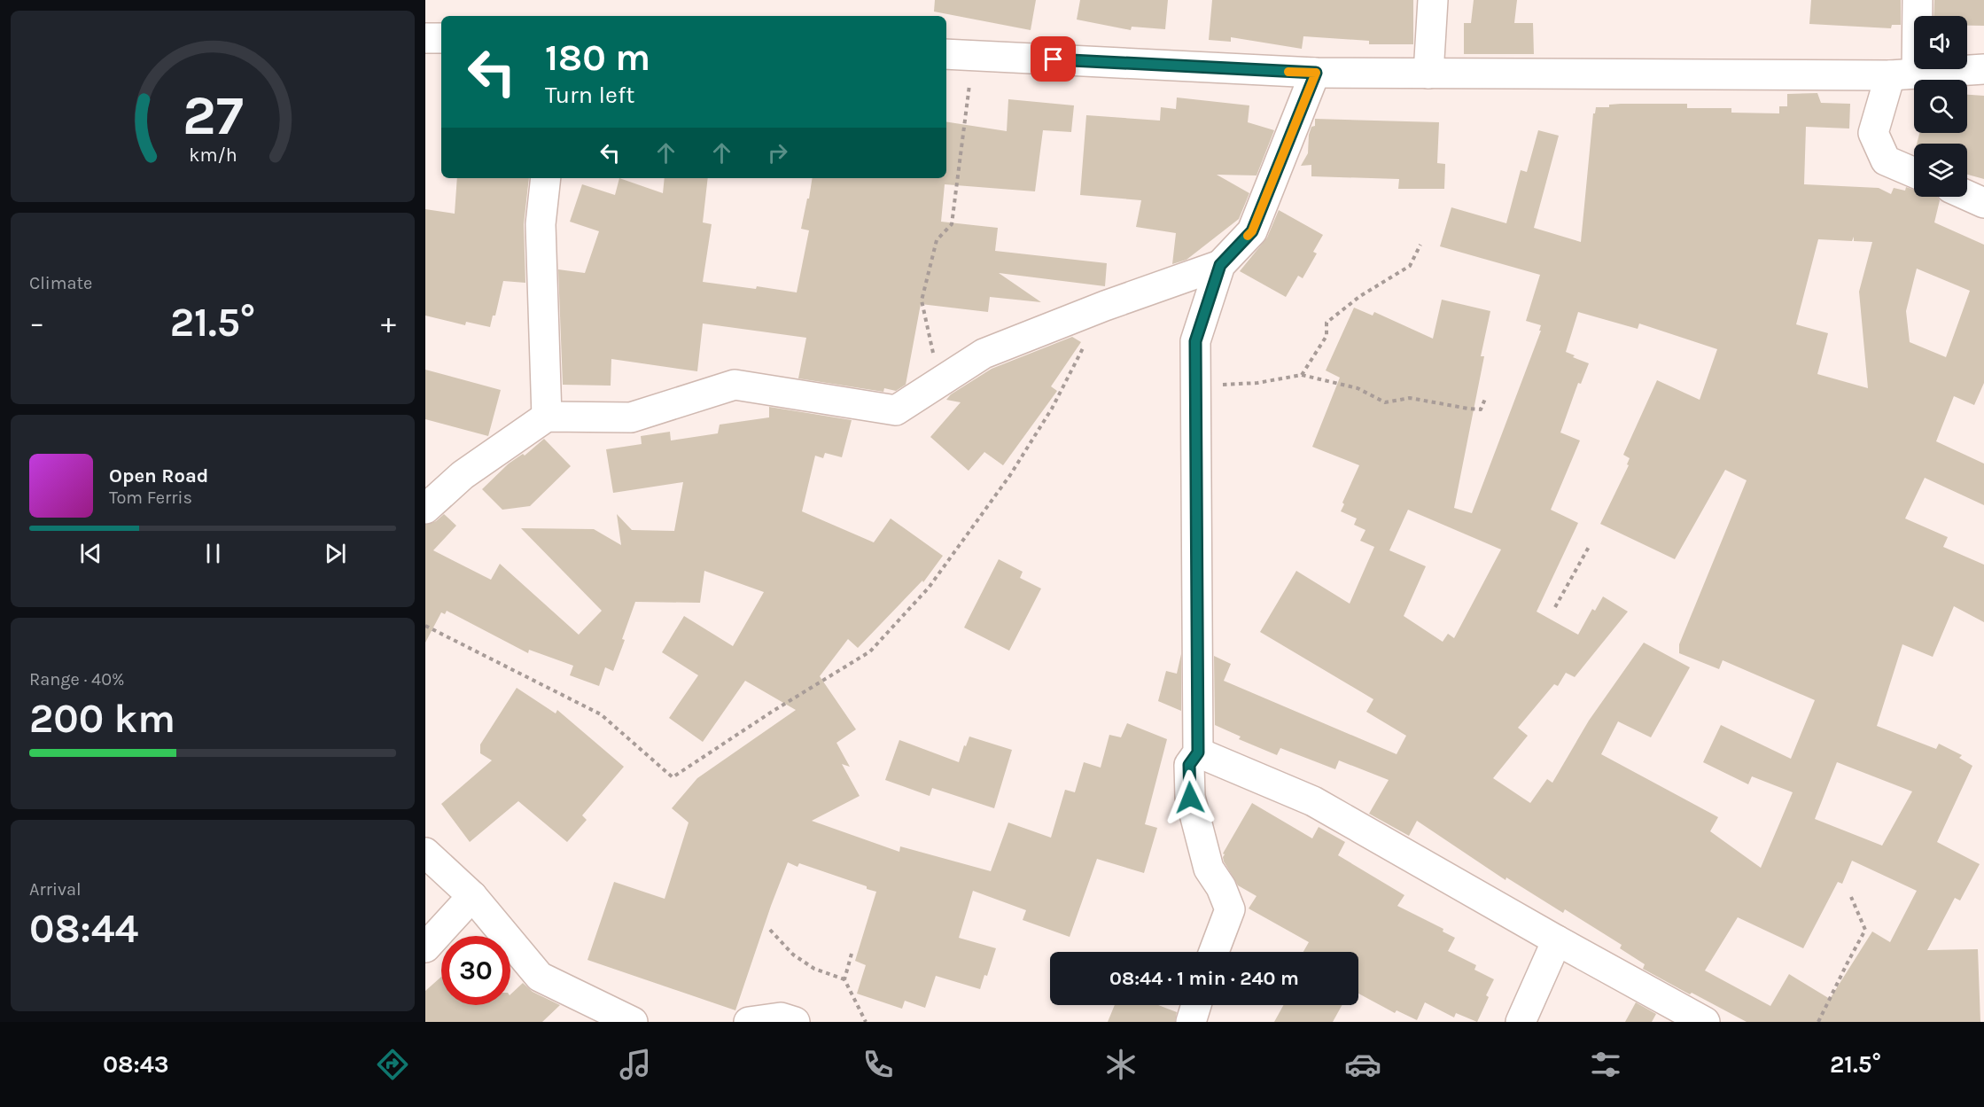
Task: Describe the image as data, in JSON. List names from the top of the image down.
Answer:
{
  "page": {
    "turn": ["180 m", "Turn left"],
    "tile": [
      "Climate",
      ["Range · 40%", "200 km"],
      ["Arrival", "08:44"]
    ],
    "heat": ["−", "21.5°", "+"],
    "song": ["Open Road", "Tom Ferris"],
    "limit": "30",
    "trip": "08:44 · 1 min · 240 m",
    "tabs": ["08:43", "21.5°"],
    "gauge": ["27", "km/h"]
  }
}
